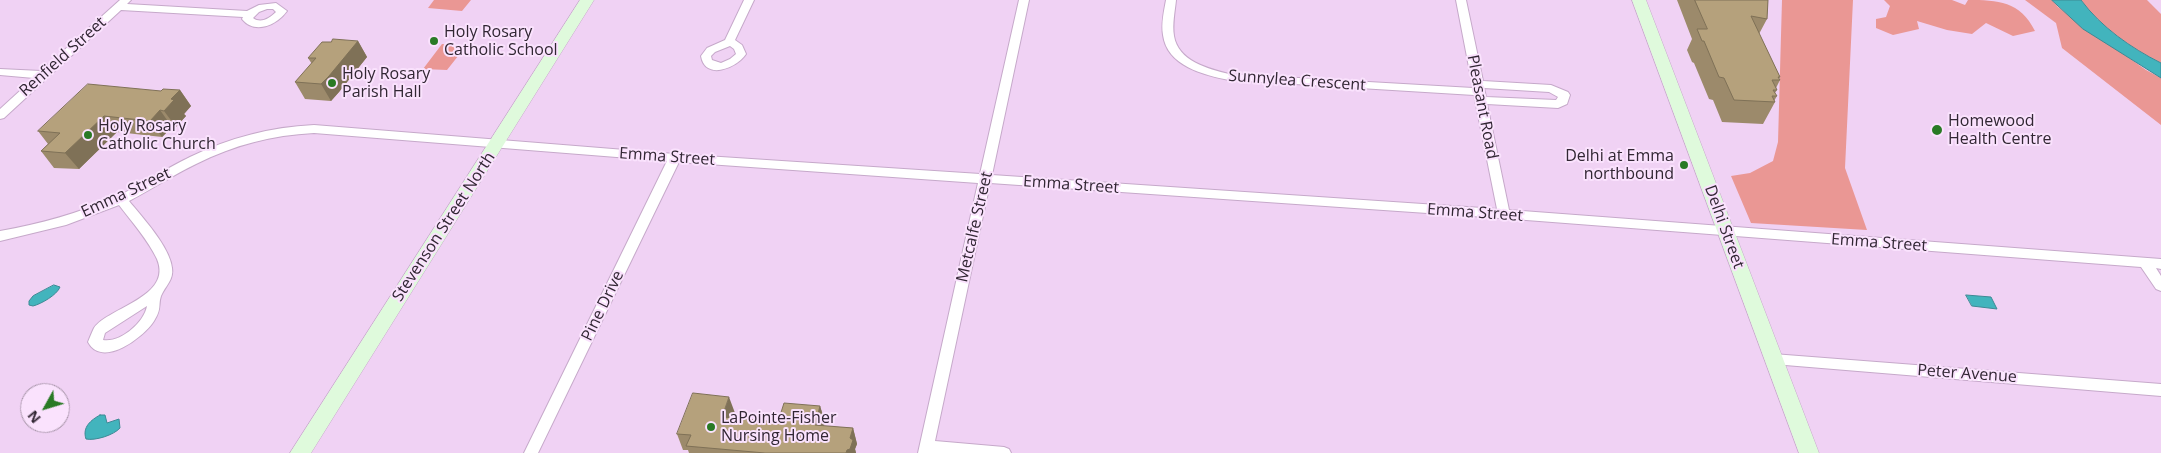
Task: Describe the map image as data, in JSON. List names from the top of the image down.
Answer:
{
  "streets": {
    "street": [
      "Renfield Street",
      "Sunnylea Crescent",
      "Pleasant Road",
      "Emma Street",
      "Stevenson Street North",
      "Metcalfe Street",
      "Delhi Street",
      "Pine Drive",
      "Peter Avenue"
    ]
  },
  "crossings": [
    ["Sunnylea Crescent", "Pleasant Road"],
    ["Pleasant Road", "Emma Street"],
    ["Emma Street", "Stevenson Street North"],
    ["Emma Street", "Metcalfe Street"],
    ["Emma Street", "Delhi Street"],
    ["Emma Street", "Pine Drive"],
    ["Delhi Street", "Peter Avenue"]
  ],
  "places": [
    "Holy Rosary Catholic School",
    "Holy Rosary Parish Hall",
    "Homewood Health Centre",
    "Holy Rosary Catholic Church",
    "Delhi at Emma northbound",
    "LaPointe-Fisher Nursing Home"
  ],
  "north": "bottom left"
}
